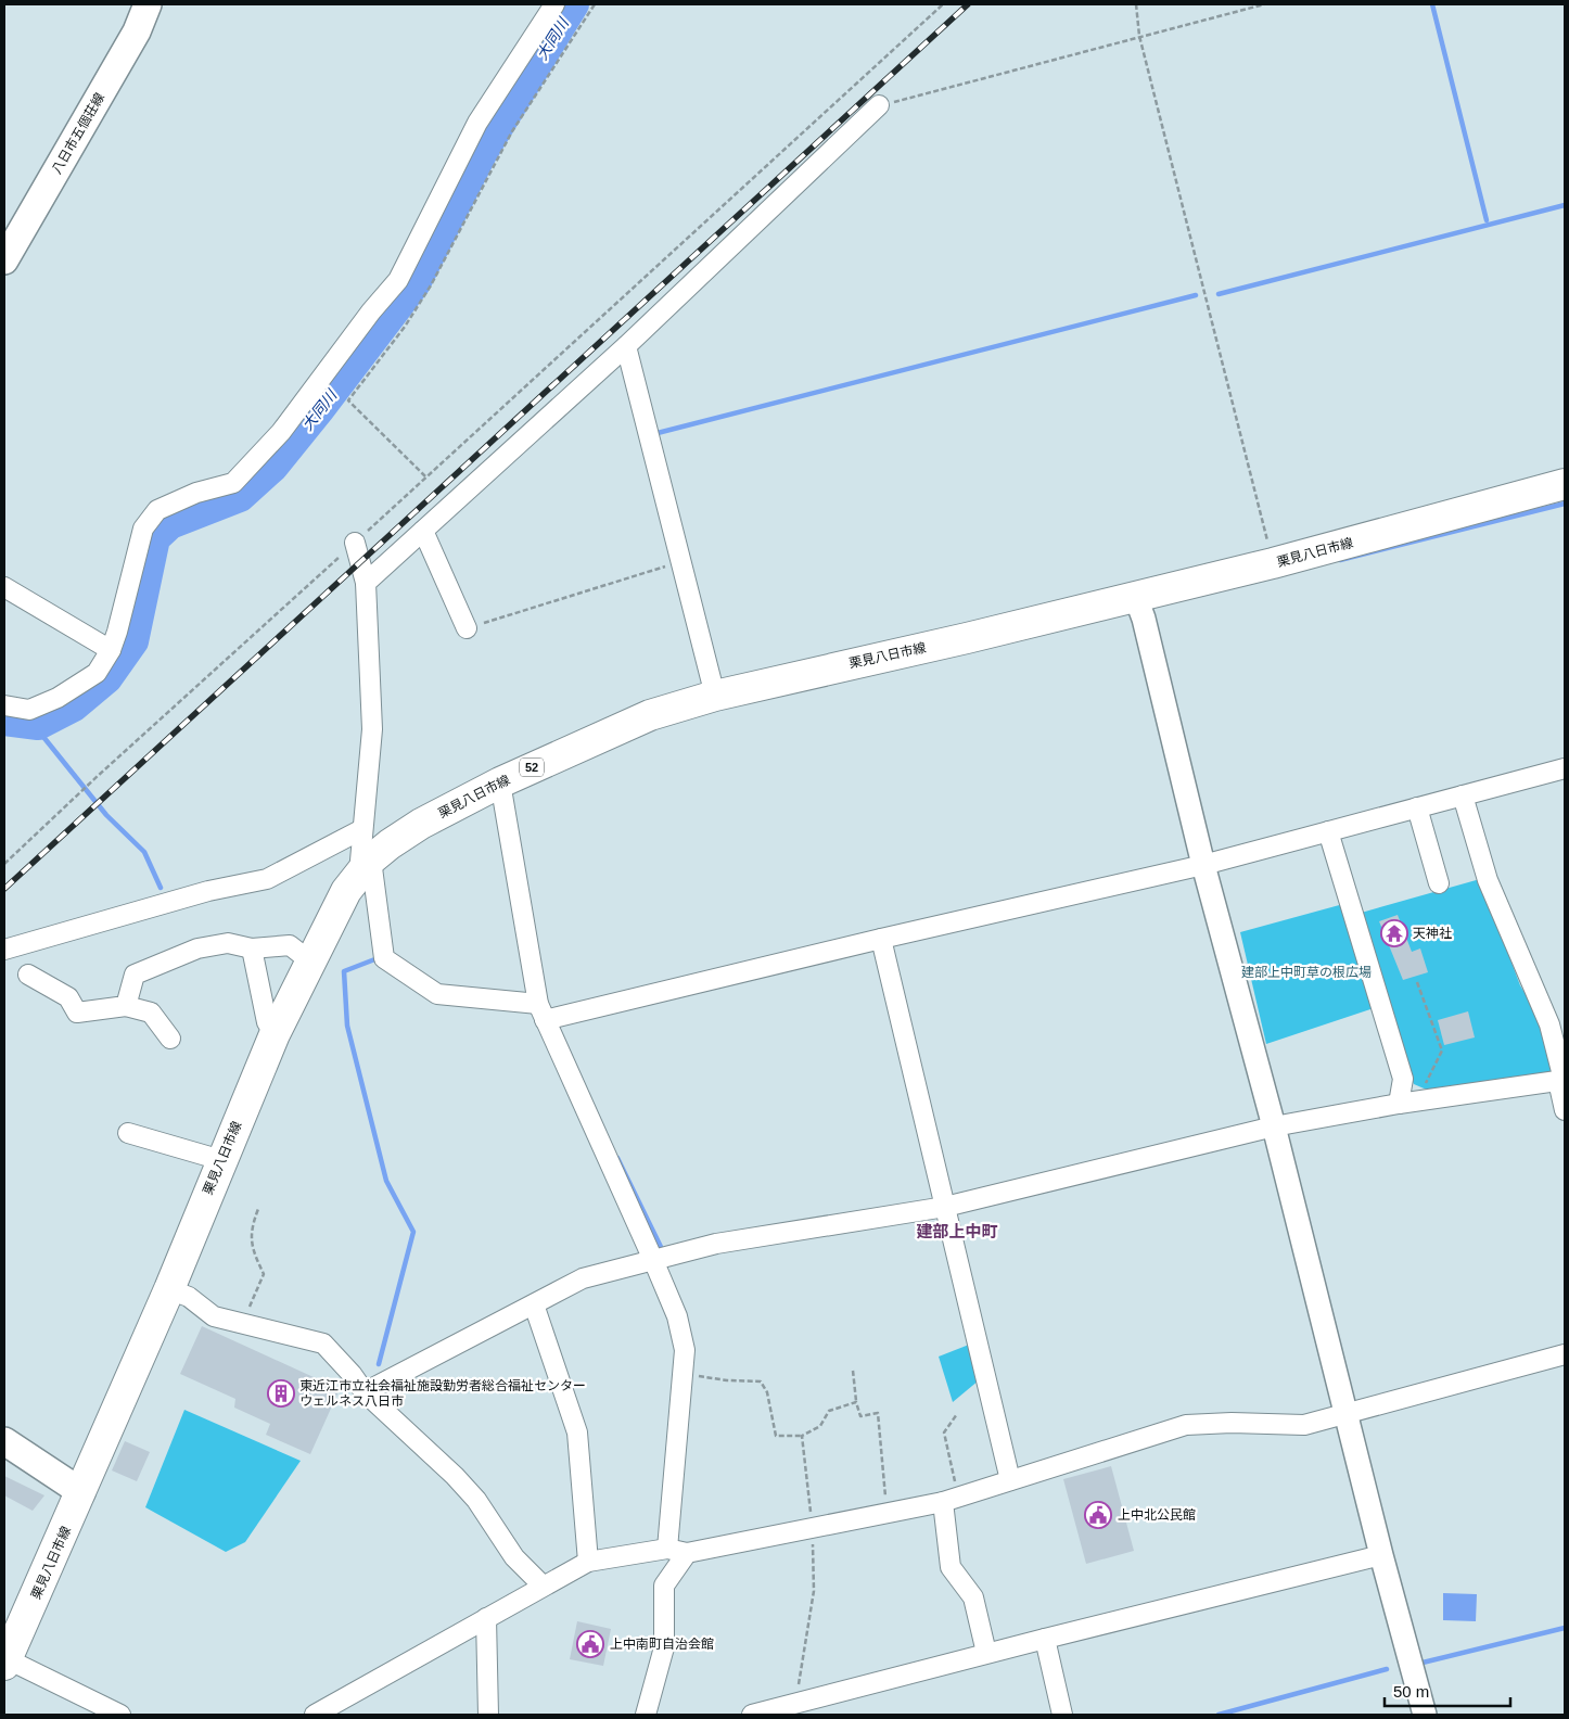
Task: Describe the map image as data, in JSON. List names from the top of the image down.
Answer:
{
  "streets": {
    "main road": ["八日市五個荘線", "栗見八日市線", "52"]
  },
  "districts": ["建部上中町"],
  "water": ["大同川"],
  "parks": ["建部上中町草の根広場"],
  "places": {
    "temple": ["天神社"],
    "building": ["東近江市立社会福祉施設勤労者総合福祉センター ウェルネス八日市"],
    "public building": ["上中北公民館", "上中南町自治会館"]
  },
  "scale_bar": "50 m"
}
